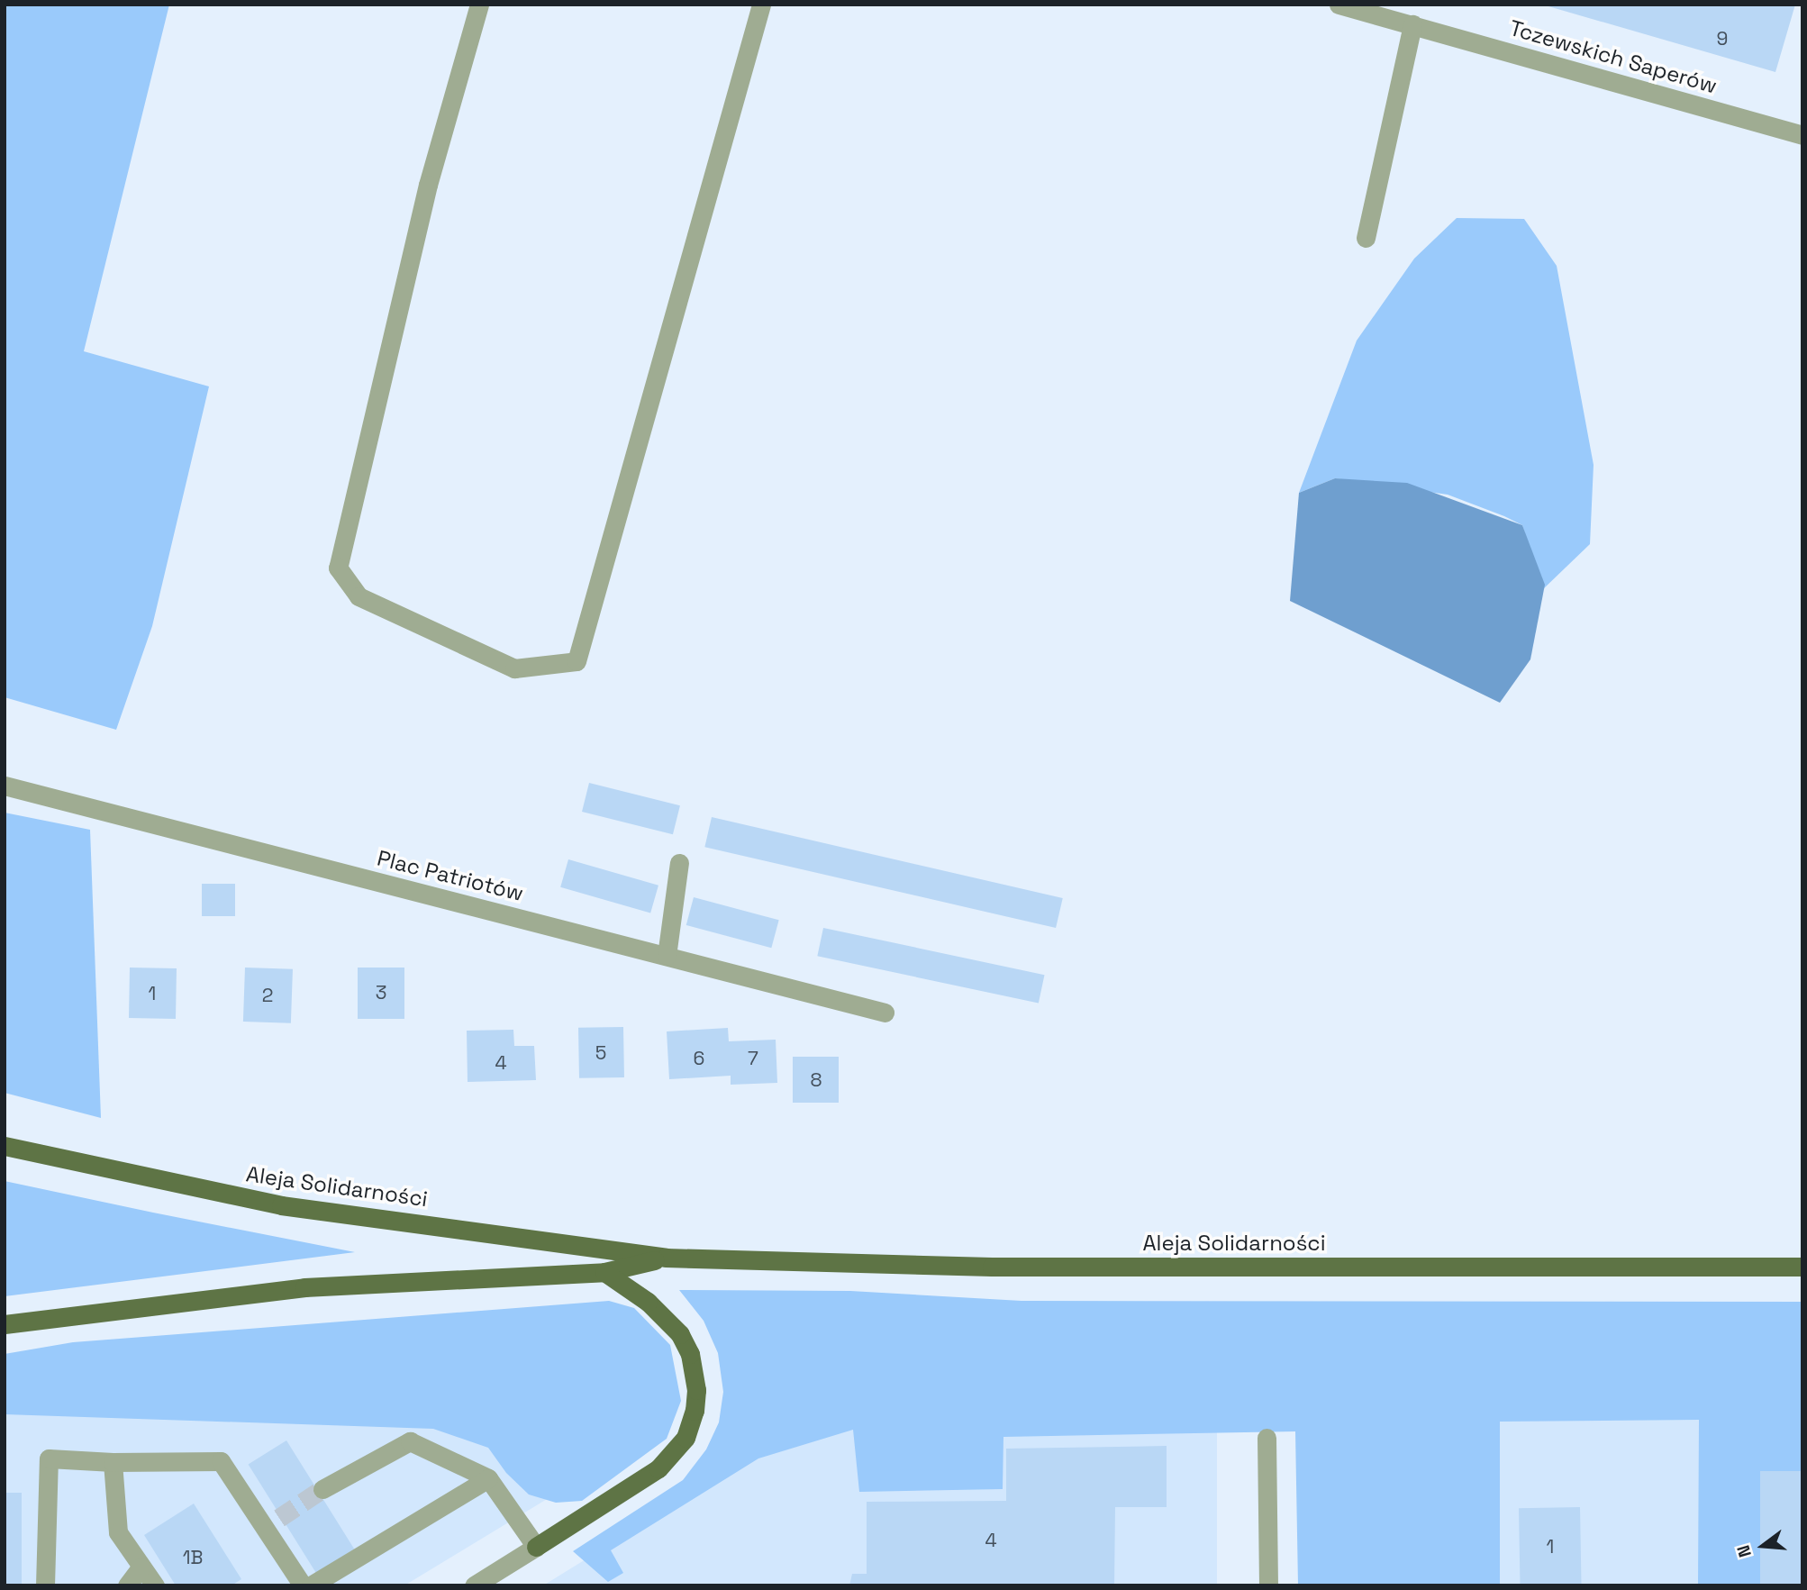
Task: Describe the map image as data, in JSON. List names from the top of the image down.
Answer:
{
  "streets": {
    "main road": ["Aleja Solidarności"],
    "street": ["Tczewskich Saperów", "Plac Patriotów"]
  },
  "house_numbers": [
    "9",
    "3",
    "1",
    "2",
    "5",
    "6",
    "7",
    "4",
    "8",
    "4",
    "1",
    "1B"
  ],
  "north": "left"
}
